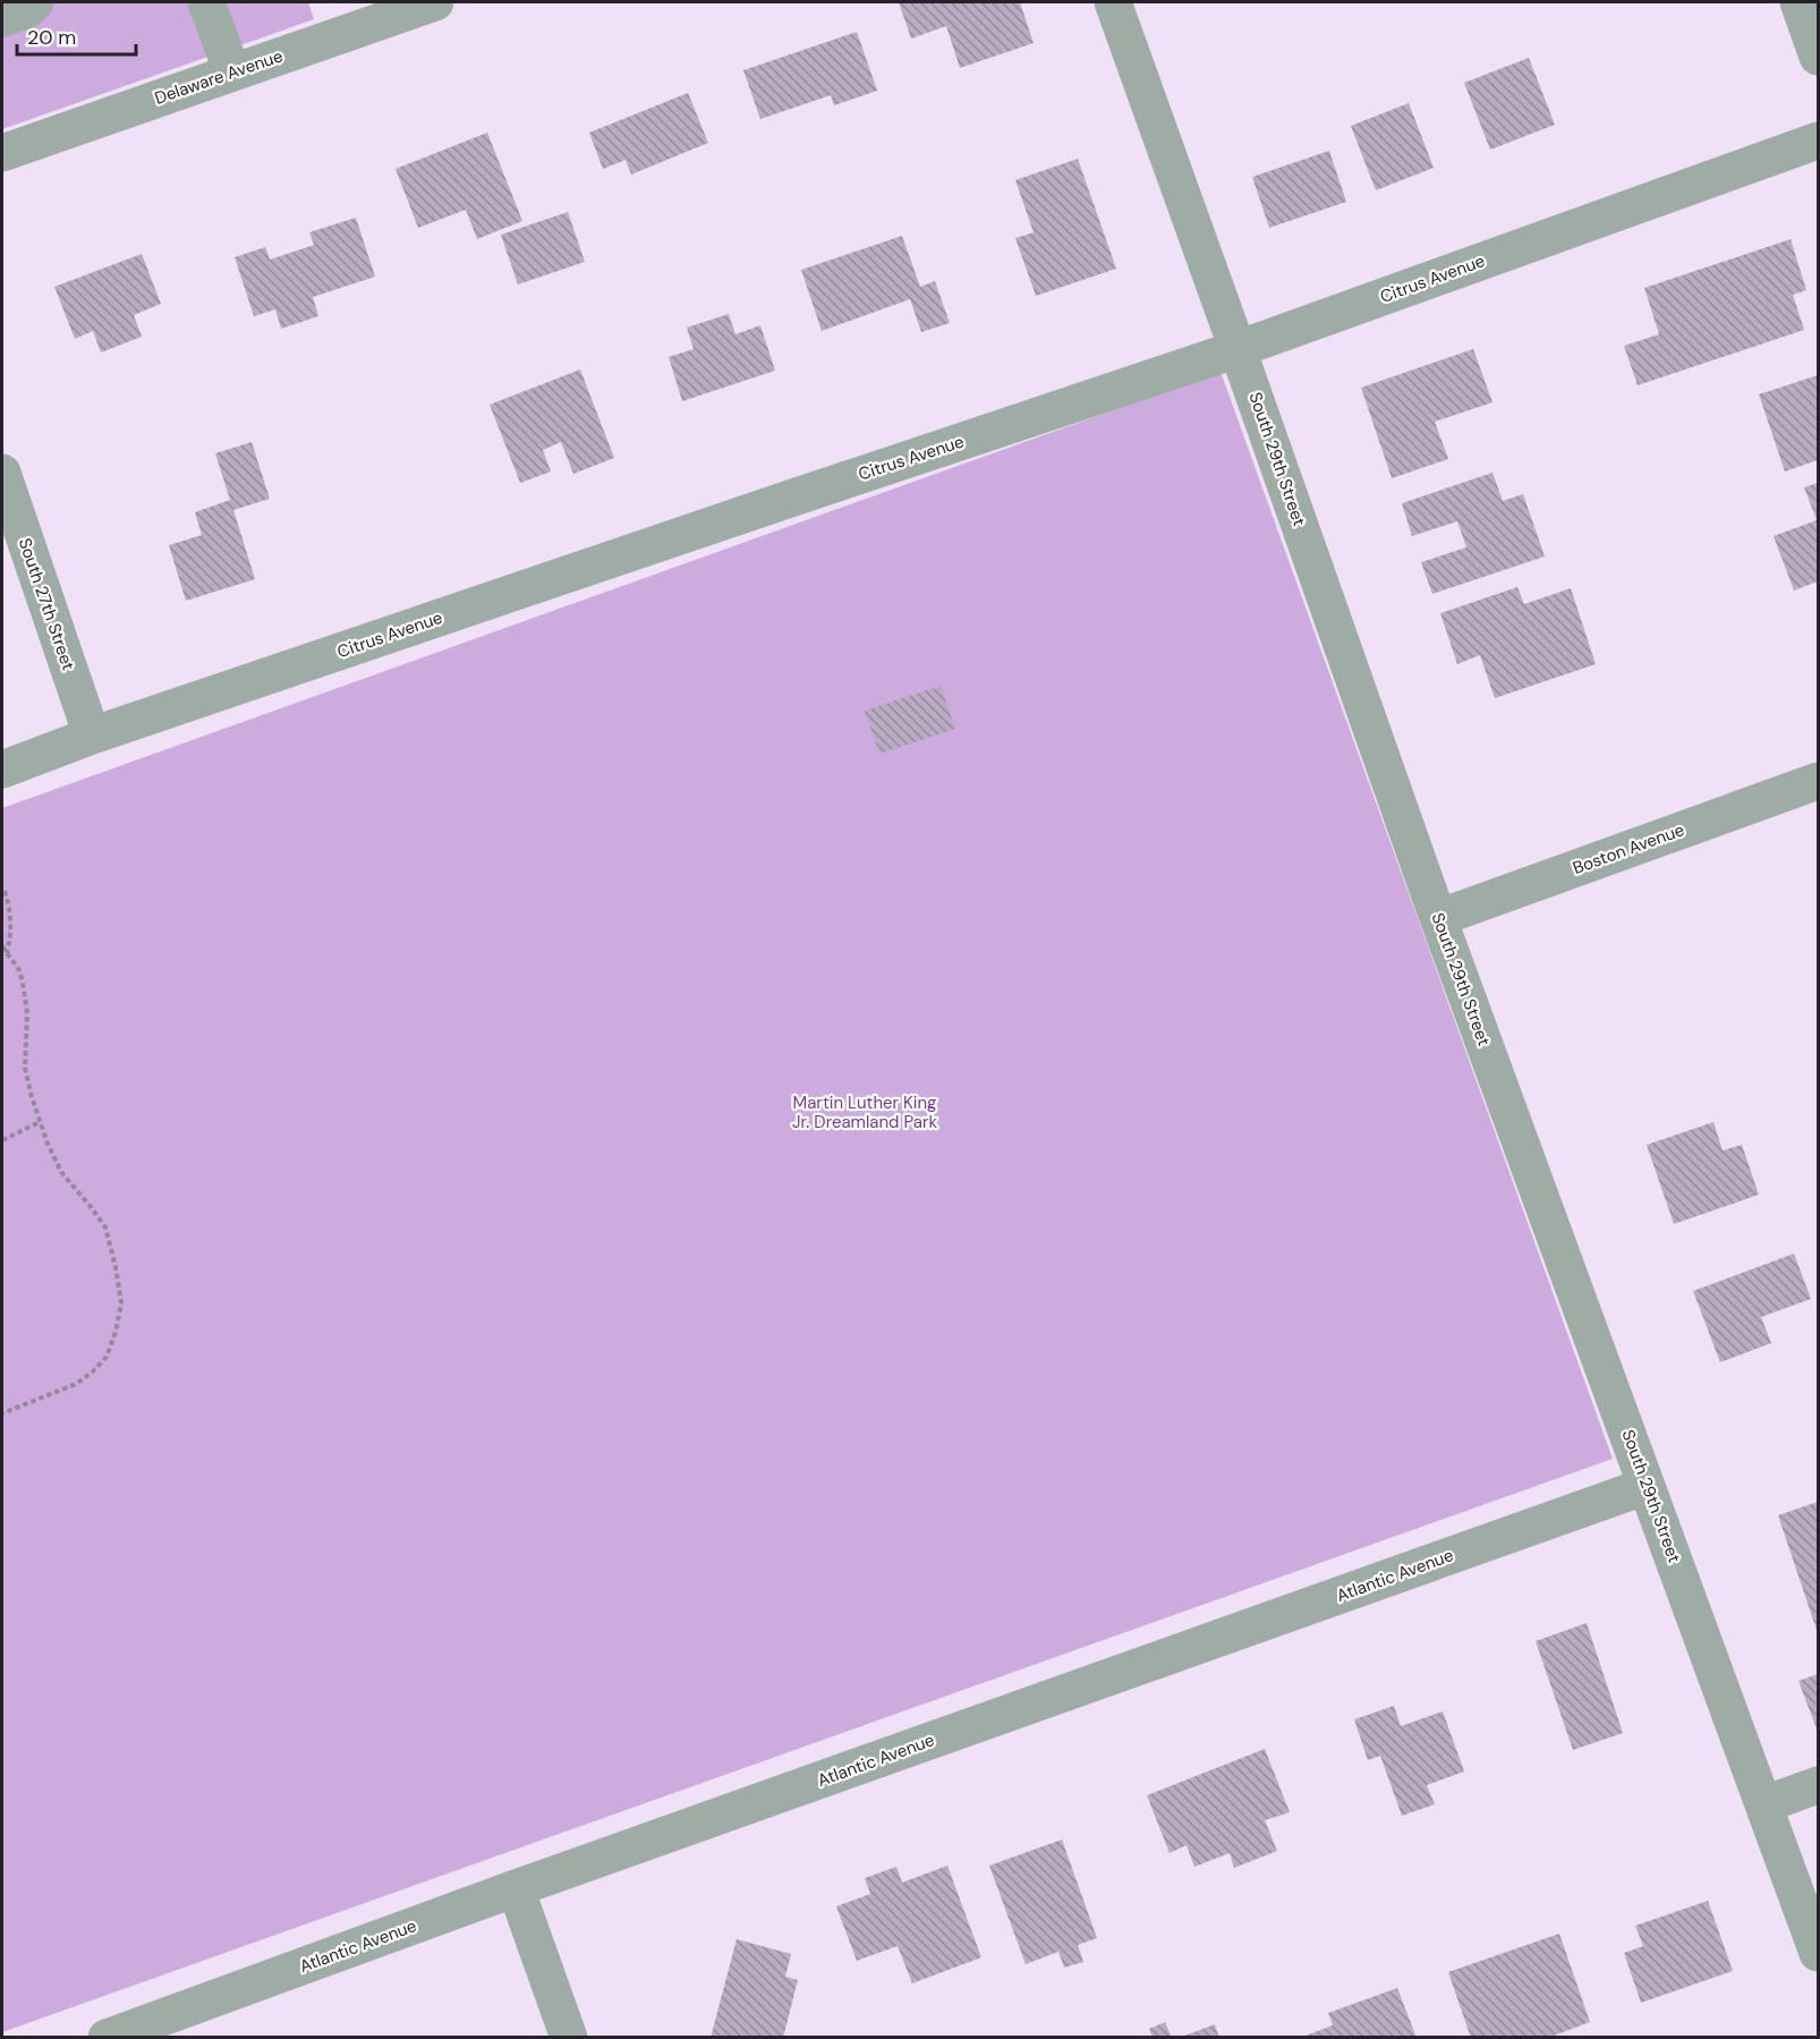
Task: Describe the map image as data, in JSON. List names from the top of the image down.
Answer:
{
  "streets": {
    "street": [
      "Delaware Avenue",
      "Citrus Avenue",
      "South 29th Street",
      "South 27th Street",
      "Boston Avenue",
      "Atlantic Avenue"
    ]
  },
  "crossings": [
    ["Citrus Avenue", "South 29th Street"],
    ["Citrus Avenue", "South 27th Street"],
    ["South 29th Street", "Boston Avenue"],
    ["South 29th Street", "Atlantic Avenue"]
  ],
  "parks": ["Martin Luther King Jr. Dreamland Park"],
  "scale_bar": "20 m"
}
